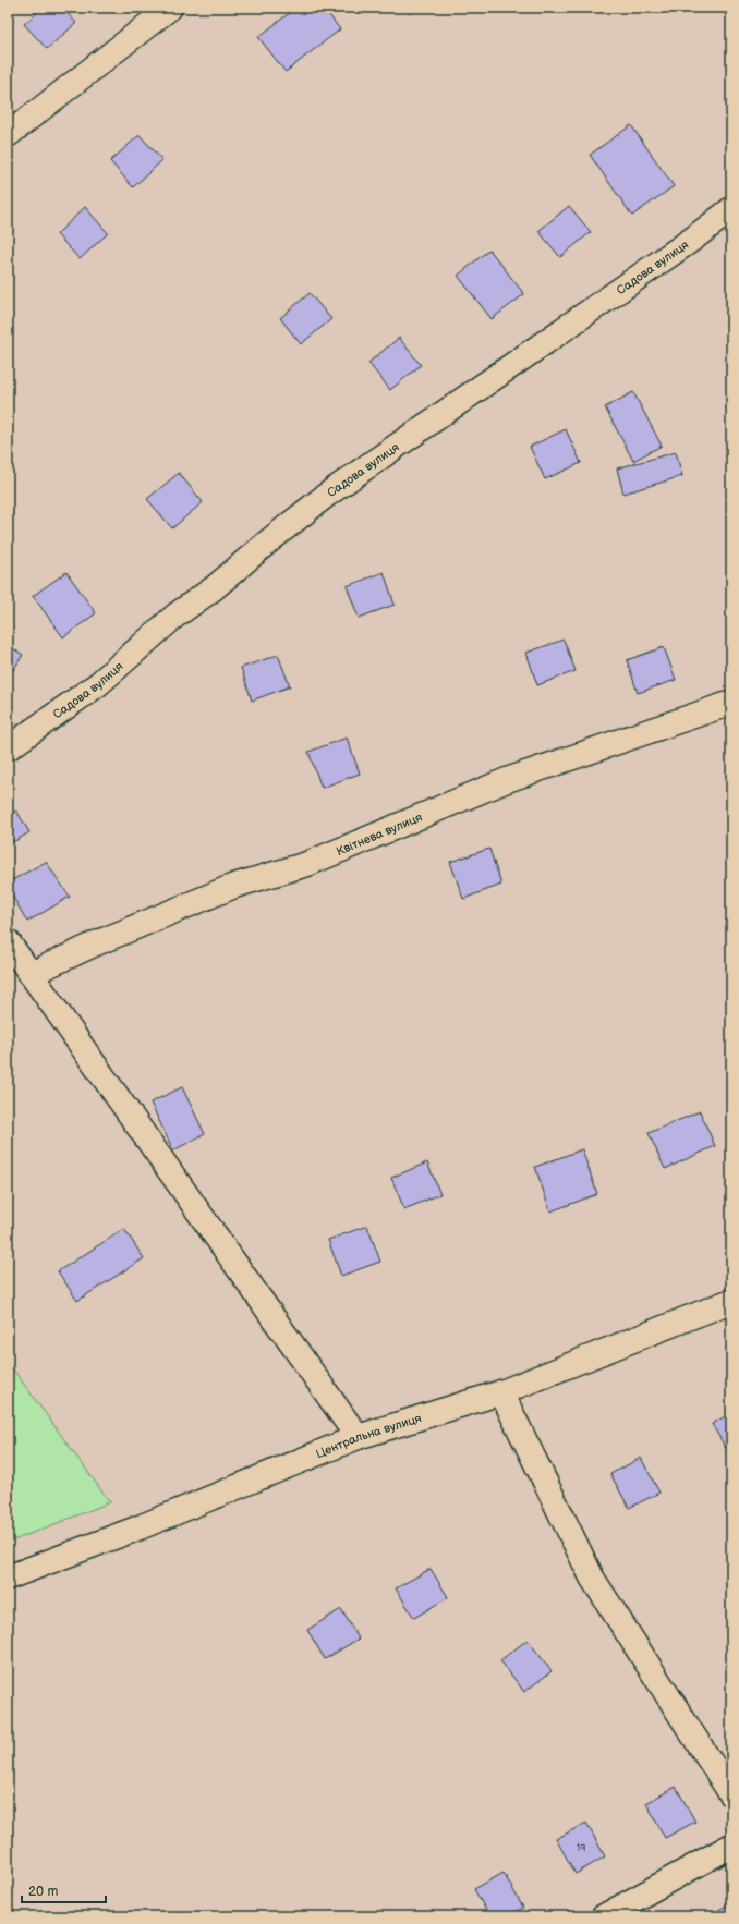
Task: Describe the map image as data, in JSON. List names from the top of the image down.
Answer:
{
  "streets": {
    "street": ["Садова вулиця", "Квітнева вулиця", "Центральна вулиця"]
  },
  "house_numbers": ["19"],
  "scale_bar": "20 m"
}
